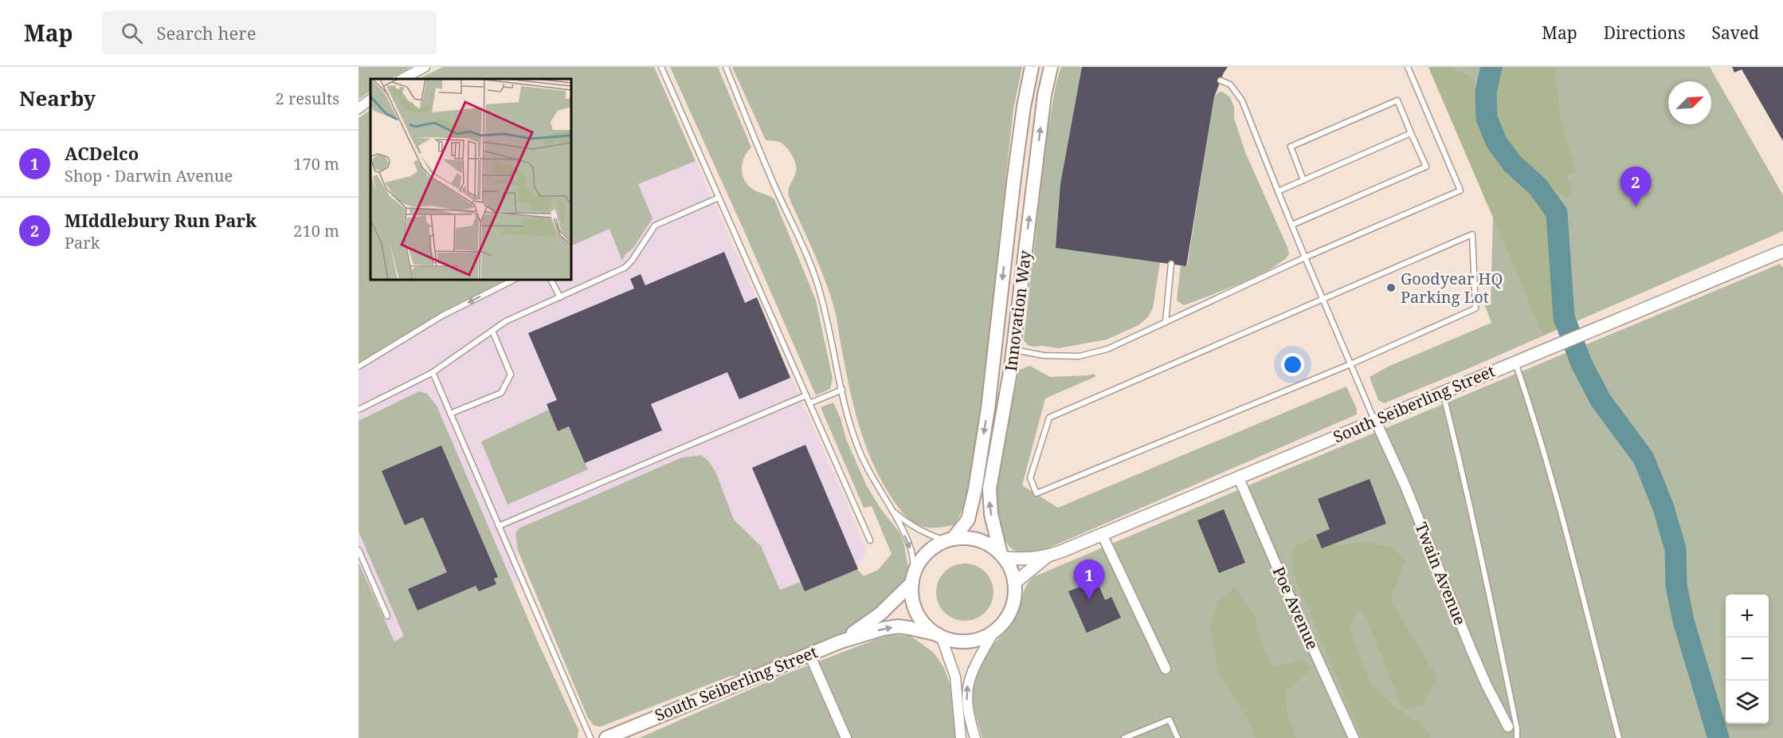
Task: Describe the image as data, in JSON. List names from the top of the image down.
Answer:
{
  "streets": {
    "main road": ["Innovation Way", "South Seiberling Street"],
    "street": ["Twain Avenue", "Poe Avenue"]
  },
  "crossings": [
    ["Innovation Way", "South Seiberling Street"],
    ["South Seiberling Street", "Twain Avenue"],
    ["South Seiberling Street", "Poe Avenue"]
  ],
  "places": ["Goodyear HQ Parking Lot"],
  "north": "top right",
  "page": {
    "header": "Map",
    "search": "Search here",
    "nav": ["Map", "Directions", "Saved"],
    "heading": ["Nearby", "2 results"],
    "list": [
      {
        "mark": "1",
        "name": "ACDelco",
        "note": "Shop · Darwin Avenue",
        "value": "170 m"
      },
      {
        "mark": "2",
        "name": "MIddlebury Run Park",
        "note": "Park",
        "value": "210 m"
      }
    ],
    "pins": ["2", "1"],
    "map_buttons": ["+", "−"]
  }
}
